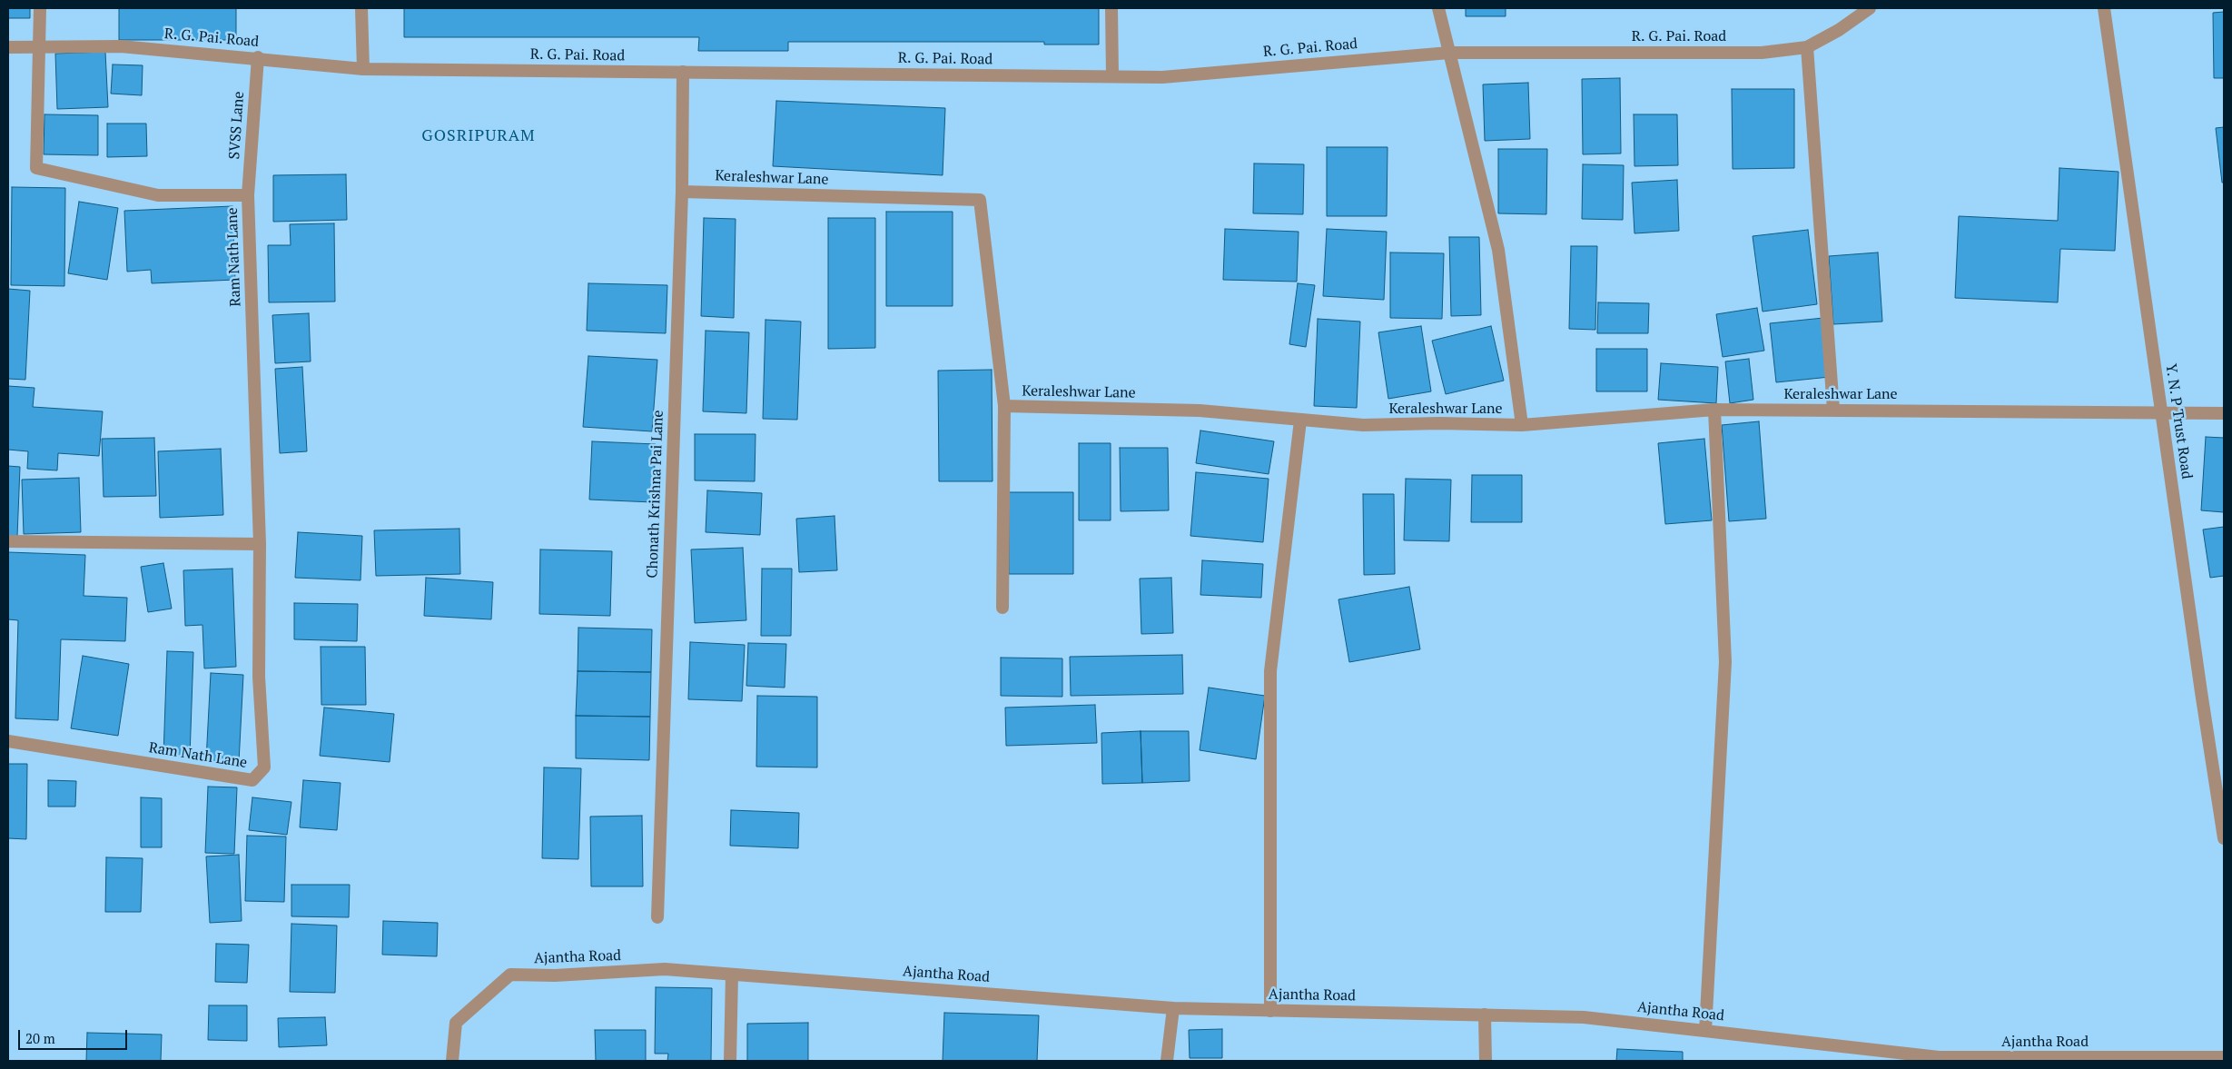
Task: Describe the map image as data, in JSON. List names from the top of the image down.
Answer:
{
  "streets": {
    "street": [
      "R. G. Pai. Road",
      "SVSS Lane",
      "Keraleshwar Lane",
      "Ram Nath Lane",
      "Y. N. P Trust Road",
      "Chonath Krishna Pai Lane",
      "Ajantha Road"
    ]
  },
  "crossings": [
    ["R. G. Pai. Road", "SVSS Lane"],
    ["R. G. Pai. Road", "Keraleshwar Lane"],
    ["R. G. Pai. Road", "Ram Nath Lane"],
    ["R. G. Pai. Road", "Chonath Krishna Pai Lane"],
    ["SVSS Lane", "Ram Nath Lane"],
    ["Keraleshwar Lane", "Y. N. P Trust Road"],
    ["Keraleshwar Lane", "Chonath Krishna Pai Lane"]
  ],
  "districts": ["GOSRIPURAM"],
  "scale_bar": "20 m"
}
